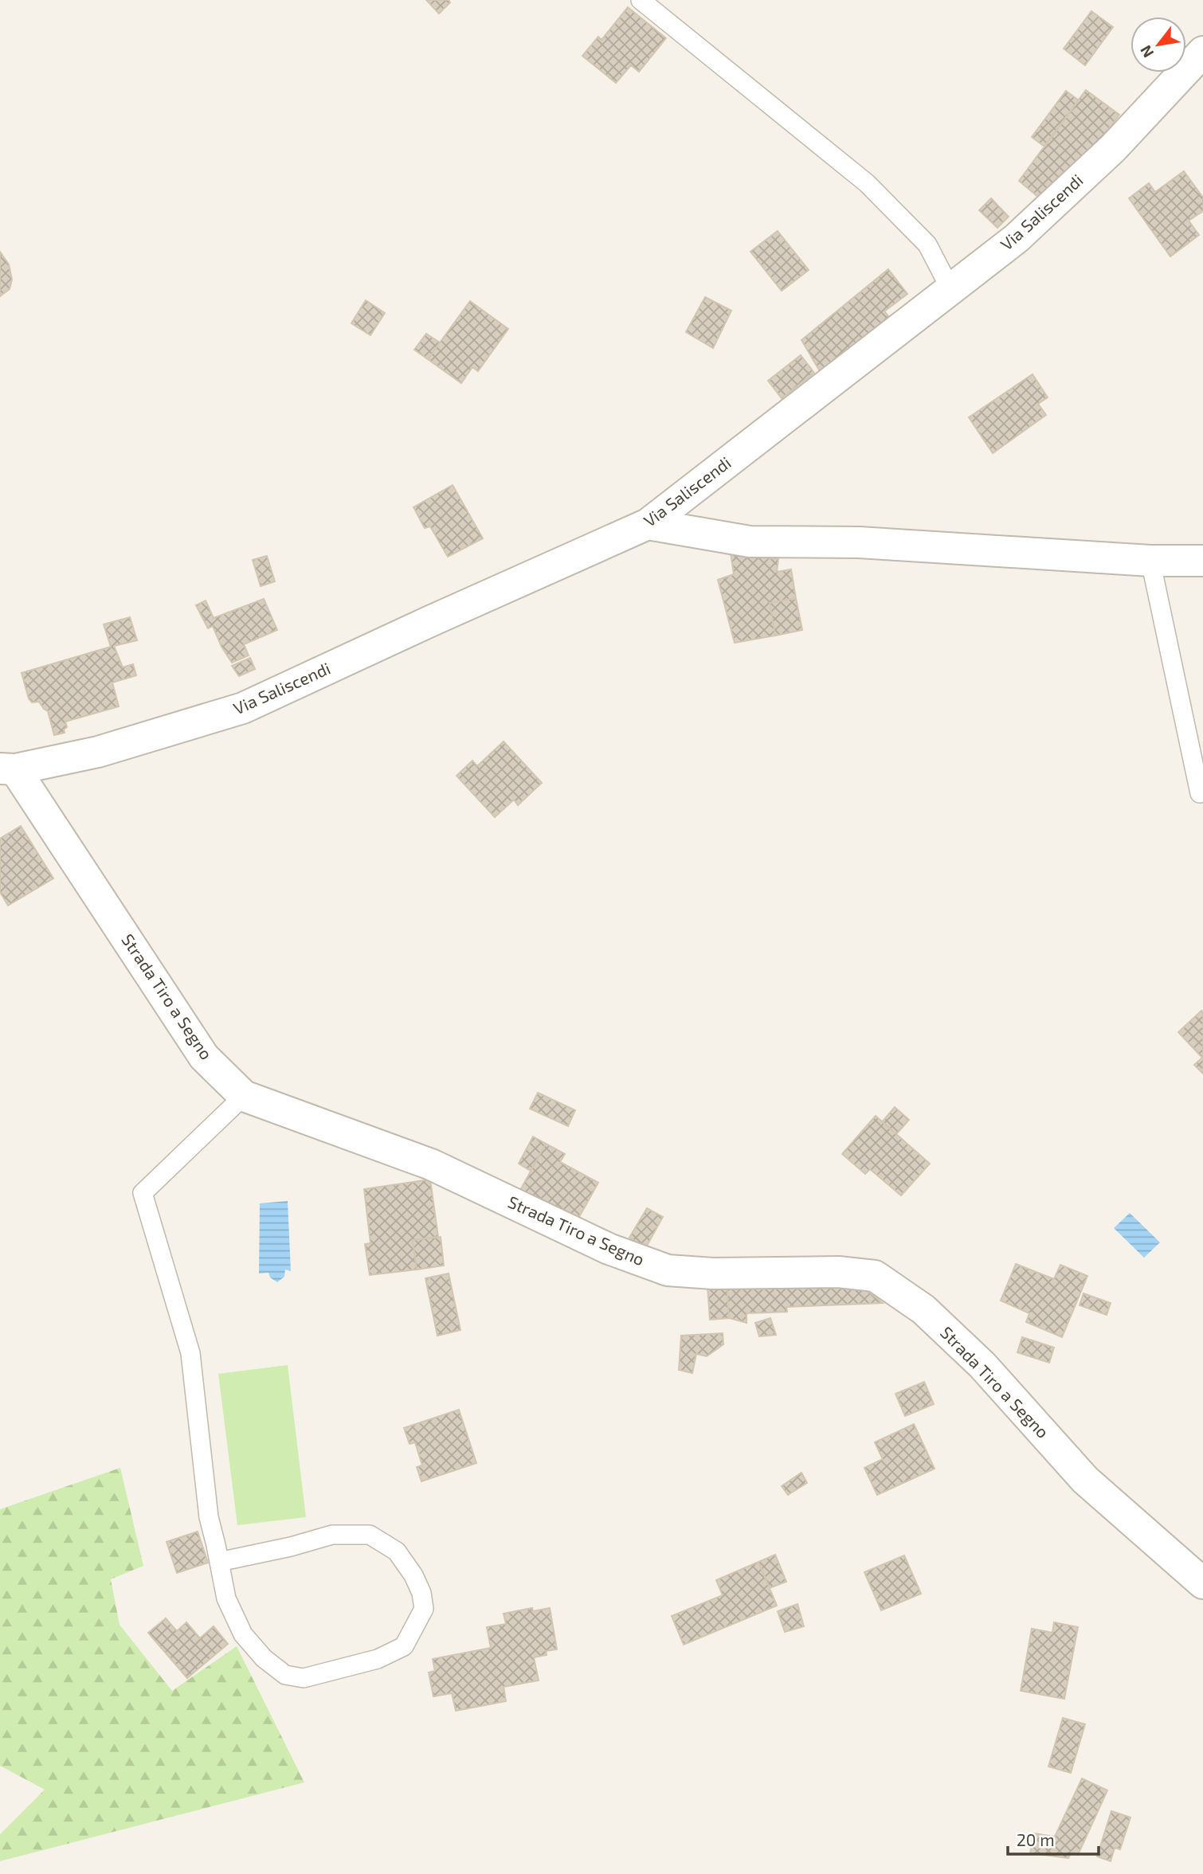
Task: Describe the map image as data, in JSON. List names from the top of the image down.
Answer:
{
  "streets": {
    "street": ["Via Saliscendi", "Strada Tiro a Segno"]
  },
  "crossings": [
    ["Via Saliscendi", "Strada Tiro a Segno"]
  ],
  "scale_bar": "20 m",
  "north": "bottom left"
}
